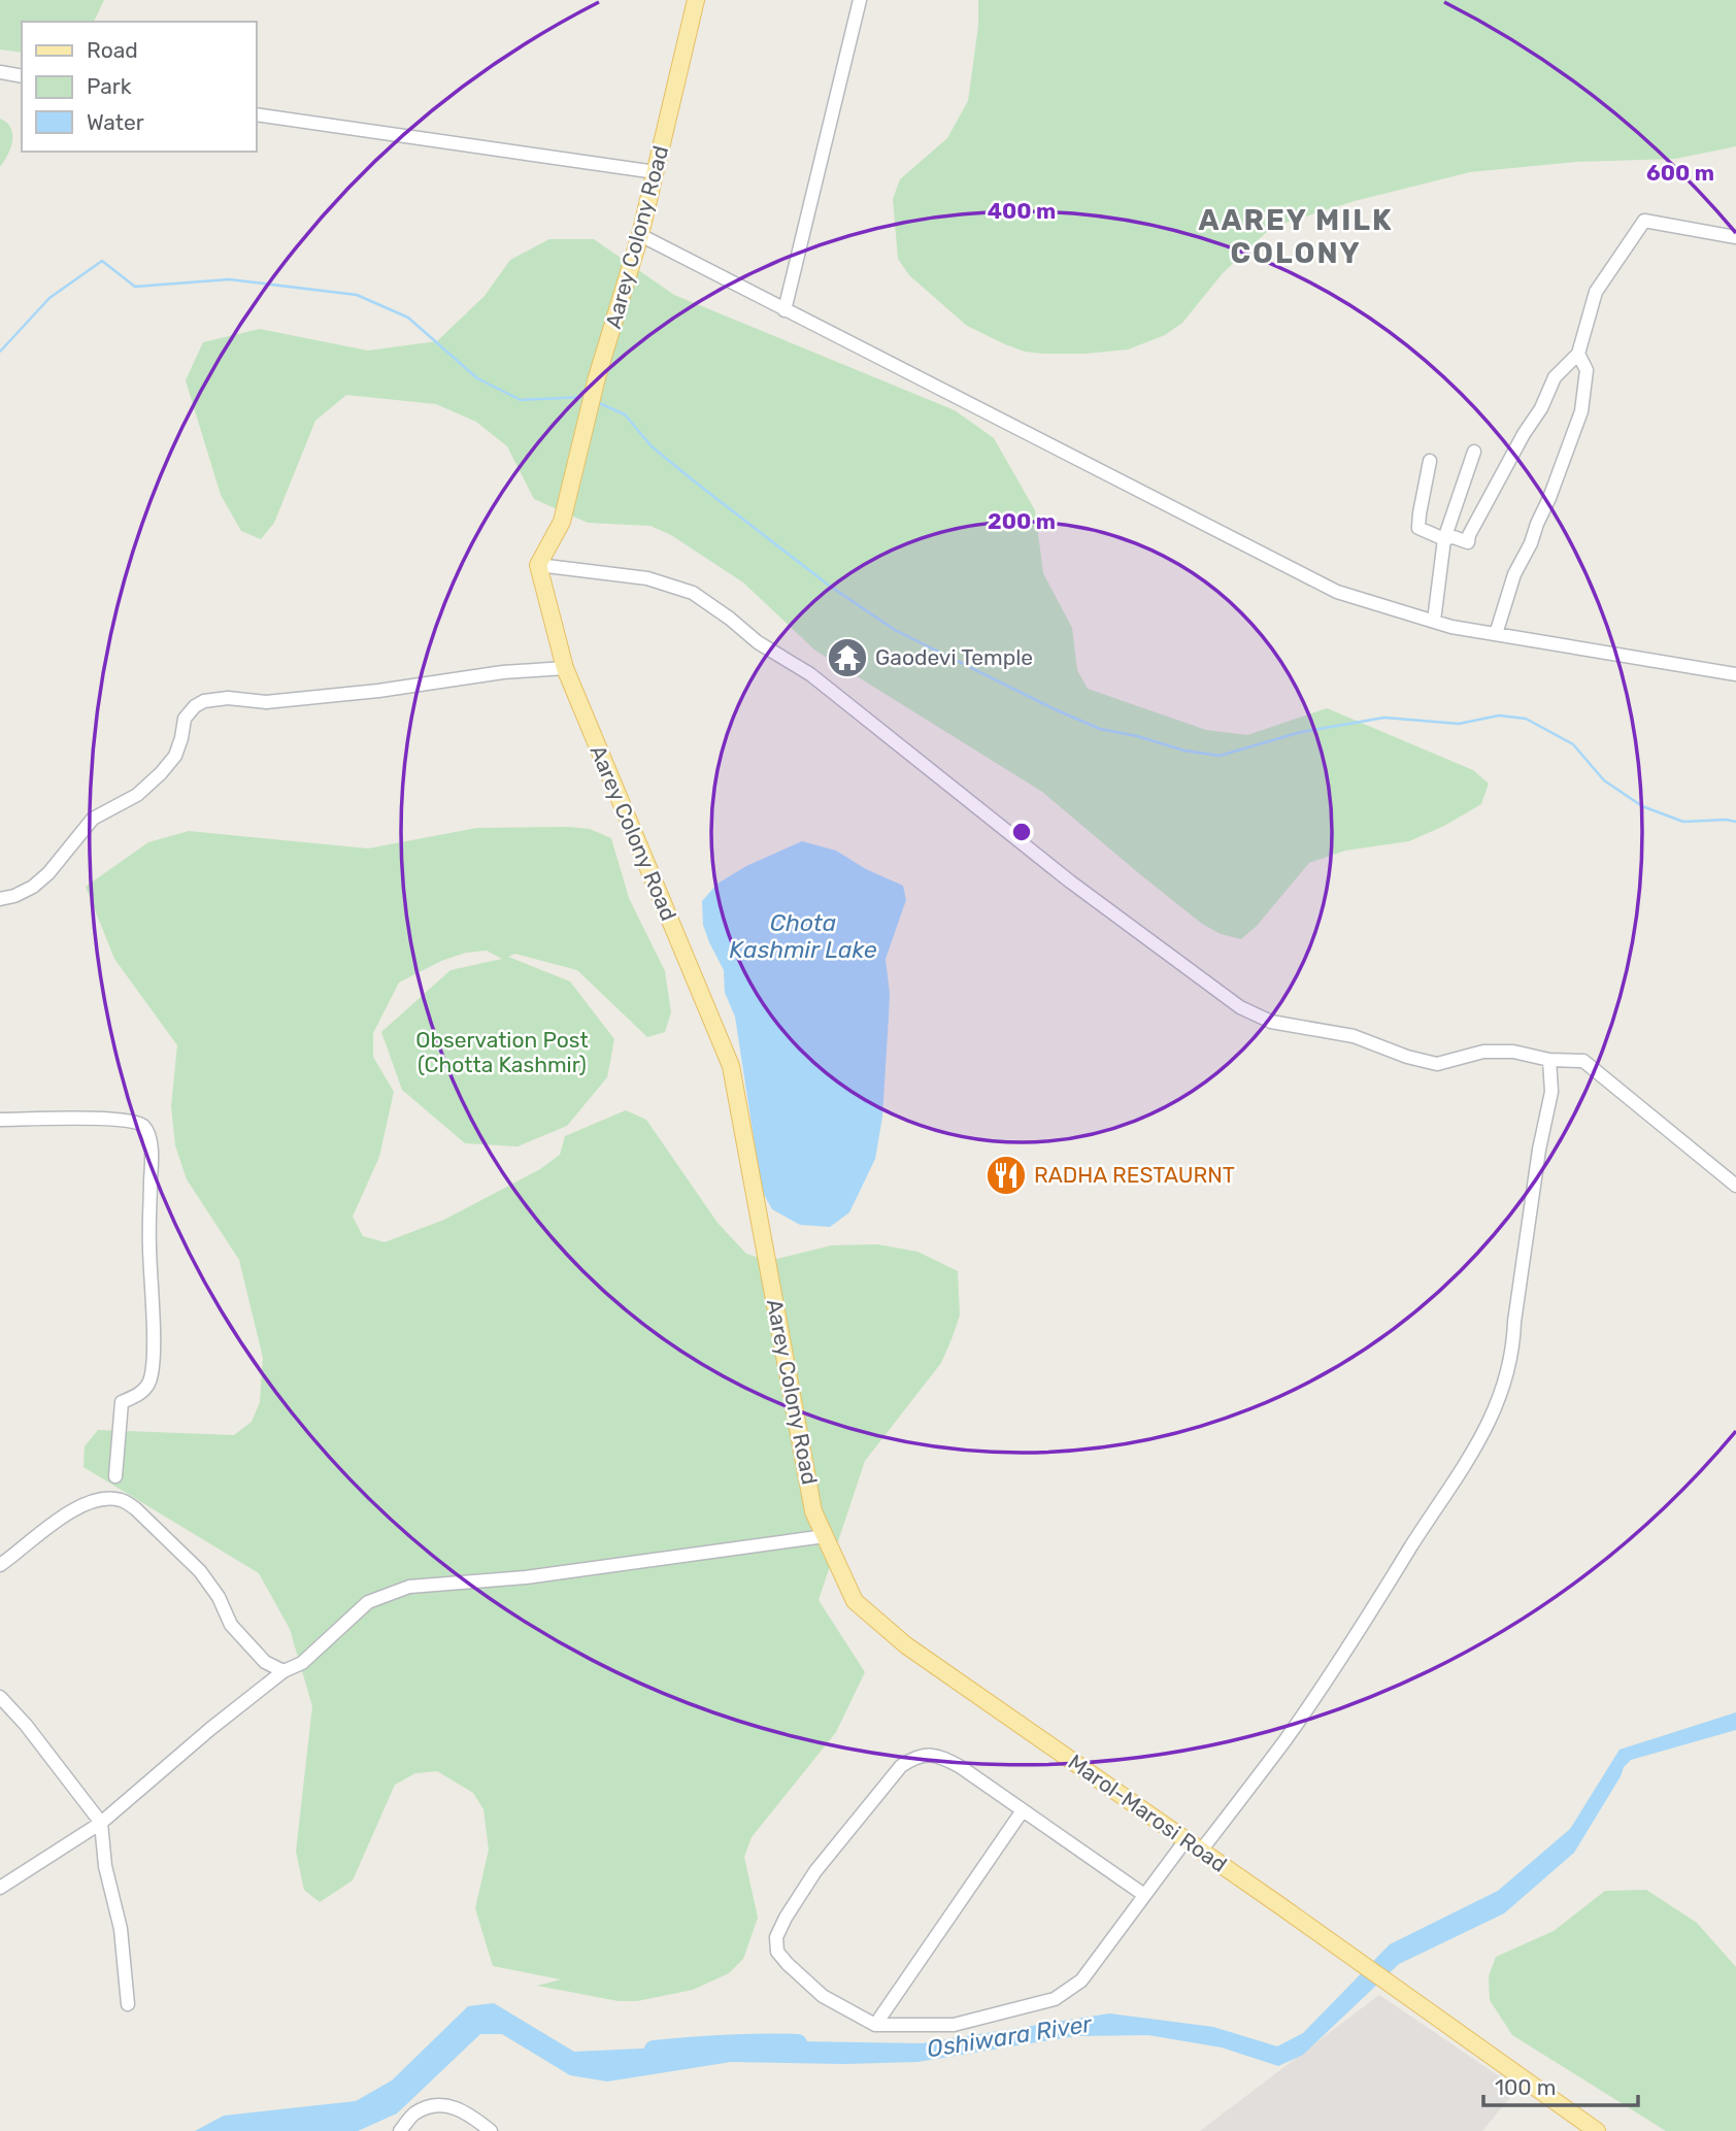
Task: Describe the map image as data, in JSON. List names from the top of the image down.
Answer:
{
  "streets": {
    "main road": ["Aarey Colony Road", "Marol-Marosi Road"]
  },
  "crossings": [
    ["Aarey Colony Road", "Marol-Marosi Road"]
  ],
  "districts": ["AAREY MILK COLONY"],
  "water": ["Chota Kashmir Lake", "Oshiwara River"],
  "parks": ["Observation Post (Chotta Kashmir)"],
  "places": {
    "temple": ["Gaodevi Temple"],
    "restaurant": ["RADHA RESTAURNT"]
  },
  "legend": ["Road", "Park", "Water"],
  "scale_bar": "100 m",
  "rings": ["600 m", "400 m", "200 m"]
}
